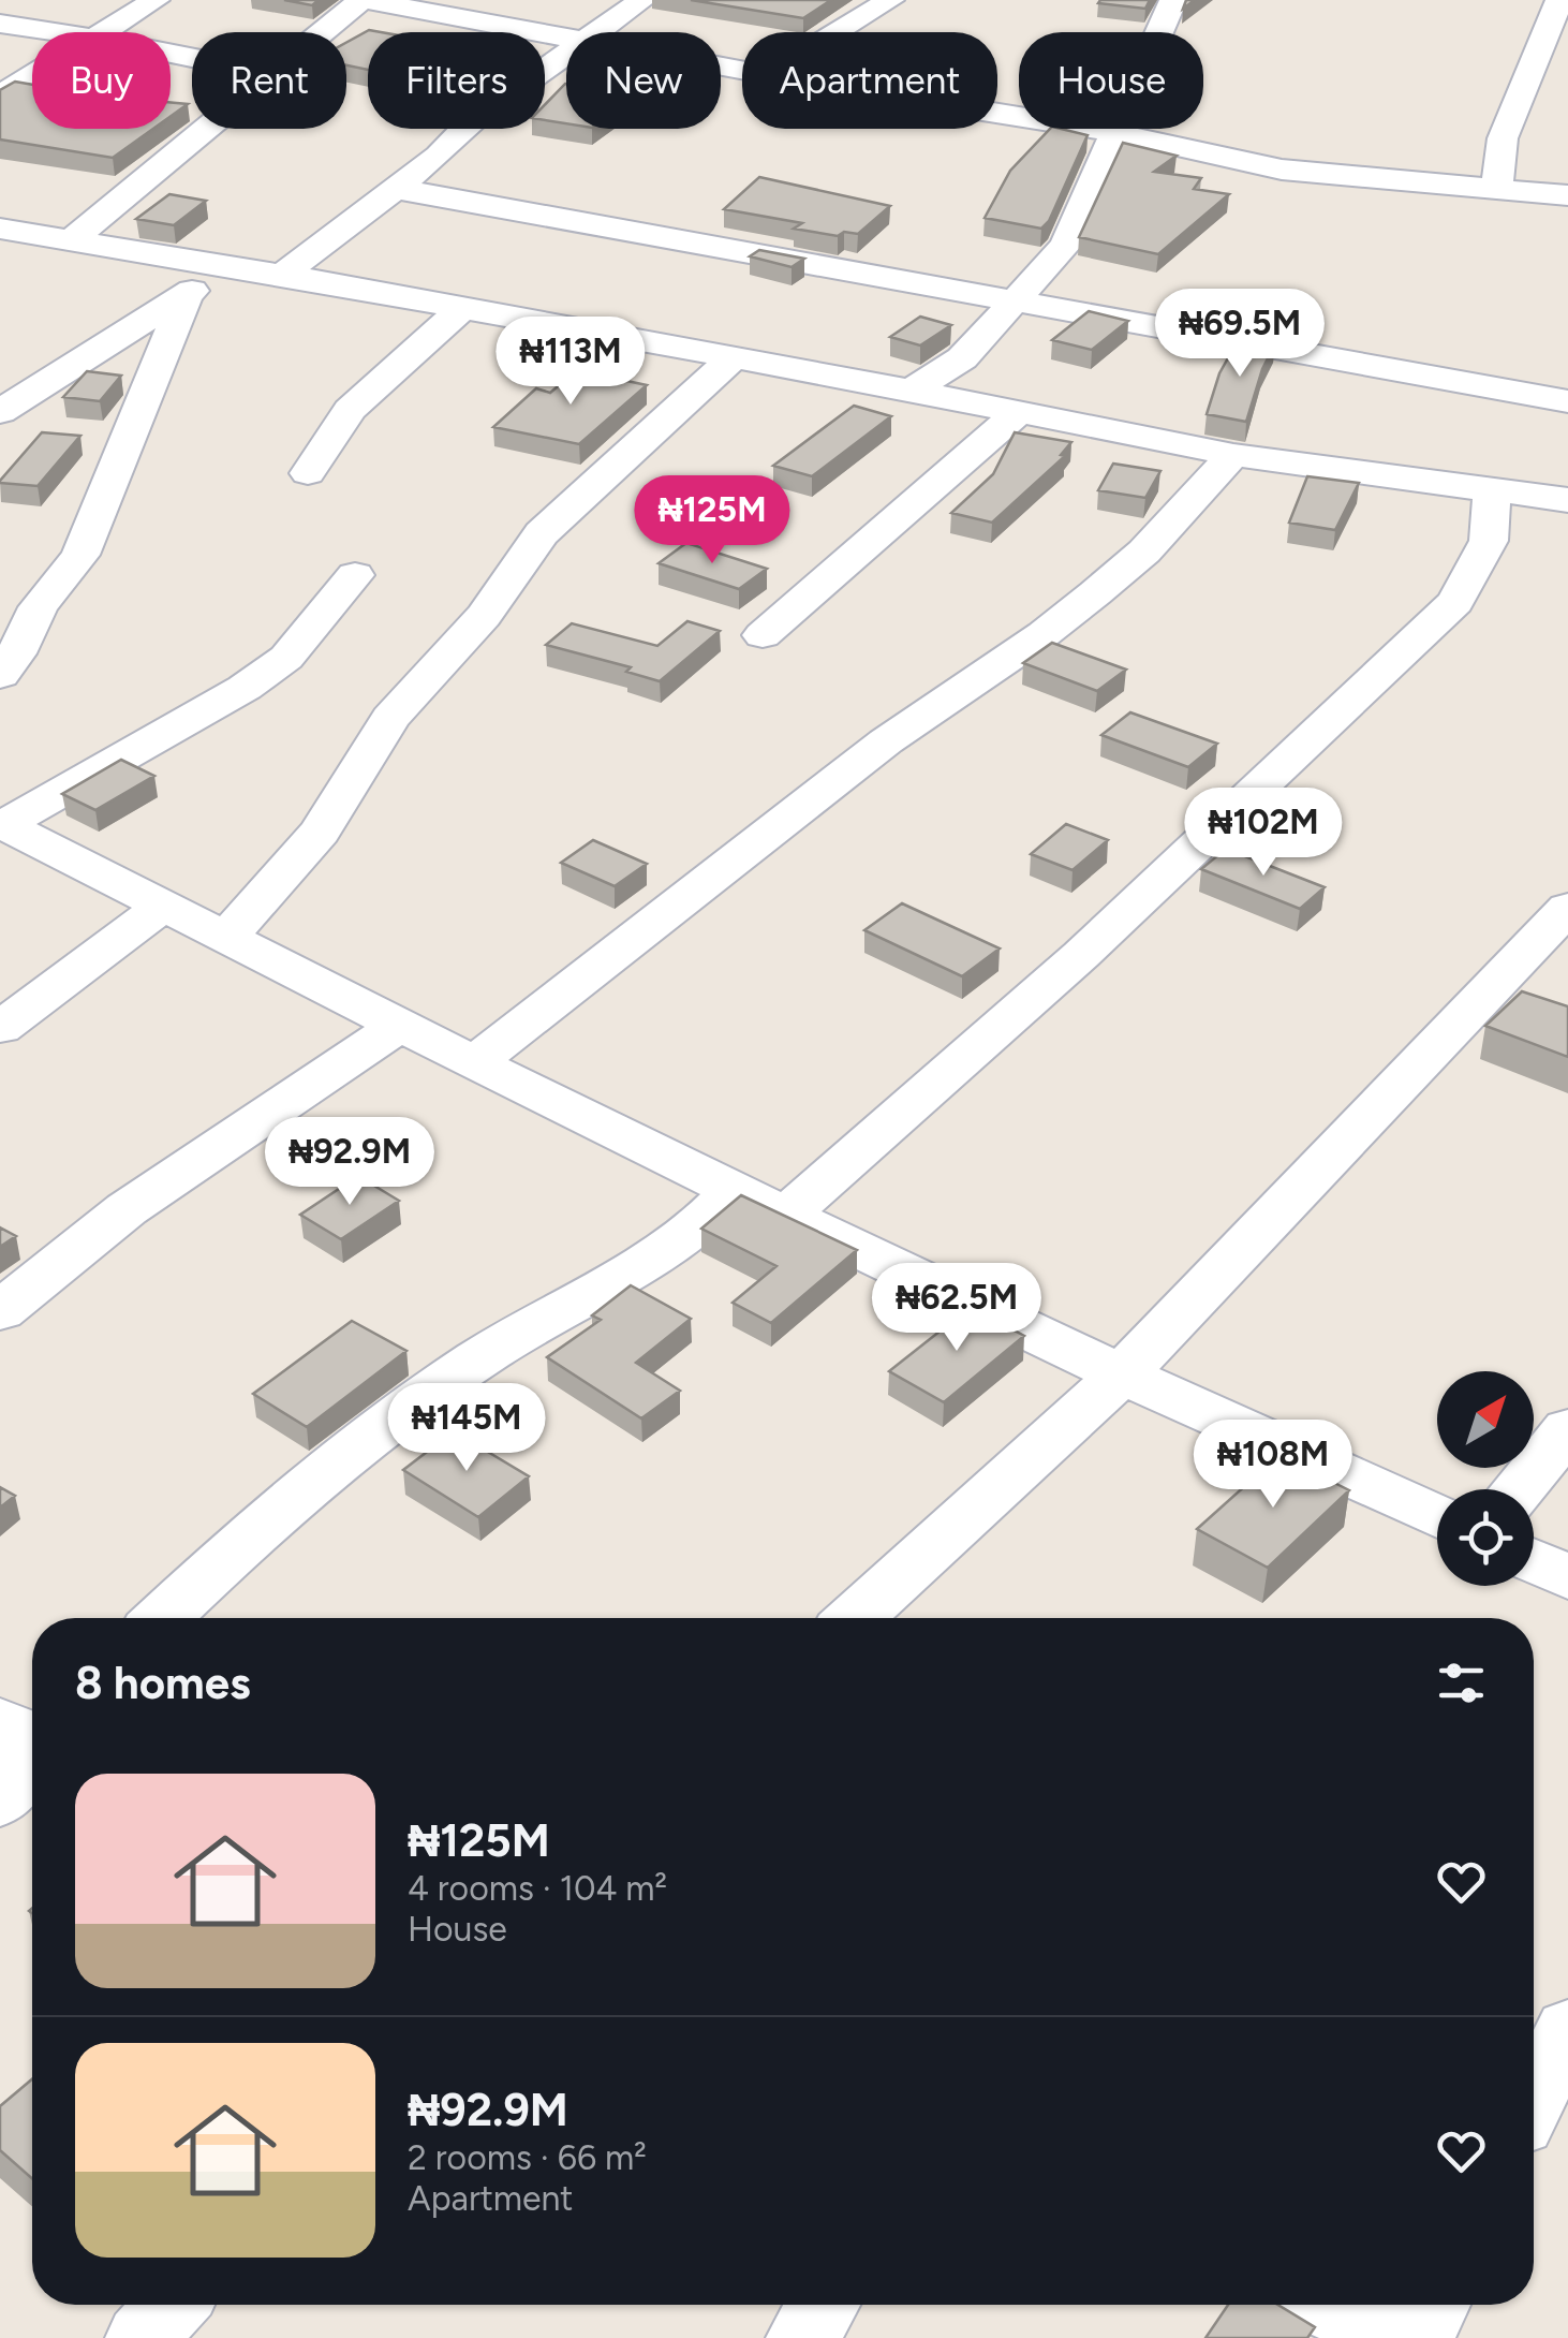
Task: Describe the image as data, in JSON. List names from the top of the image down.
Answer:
{
  "north": "top right",
  "page": {
    "chip": [
      "Buy",
      "Rent",
      "Filters",
      "New",
      "Apartment",
      "House"
    ],
    "price": [
      "₦69.5M",
      "₦113M",
      "₦125M",
      "₦102M",
      "₦92.9M",
      "₦62.5M",
      "₦145M",
      "₦108M"
    ],
    "heading": "8 homes",
    "list": [
      {
        "name": "₦125M",
        "note": "4 rooms · 104 m² · House"
      },
      {
        "name": "₦92.9M",
        "note": "2 rooms · 66 m² · Apartment"
      }
    ]
  }
}
